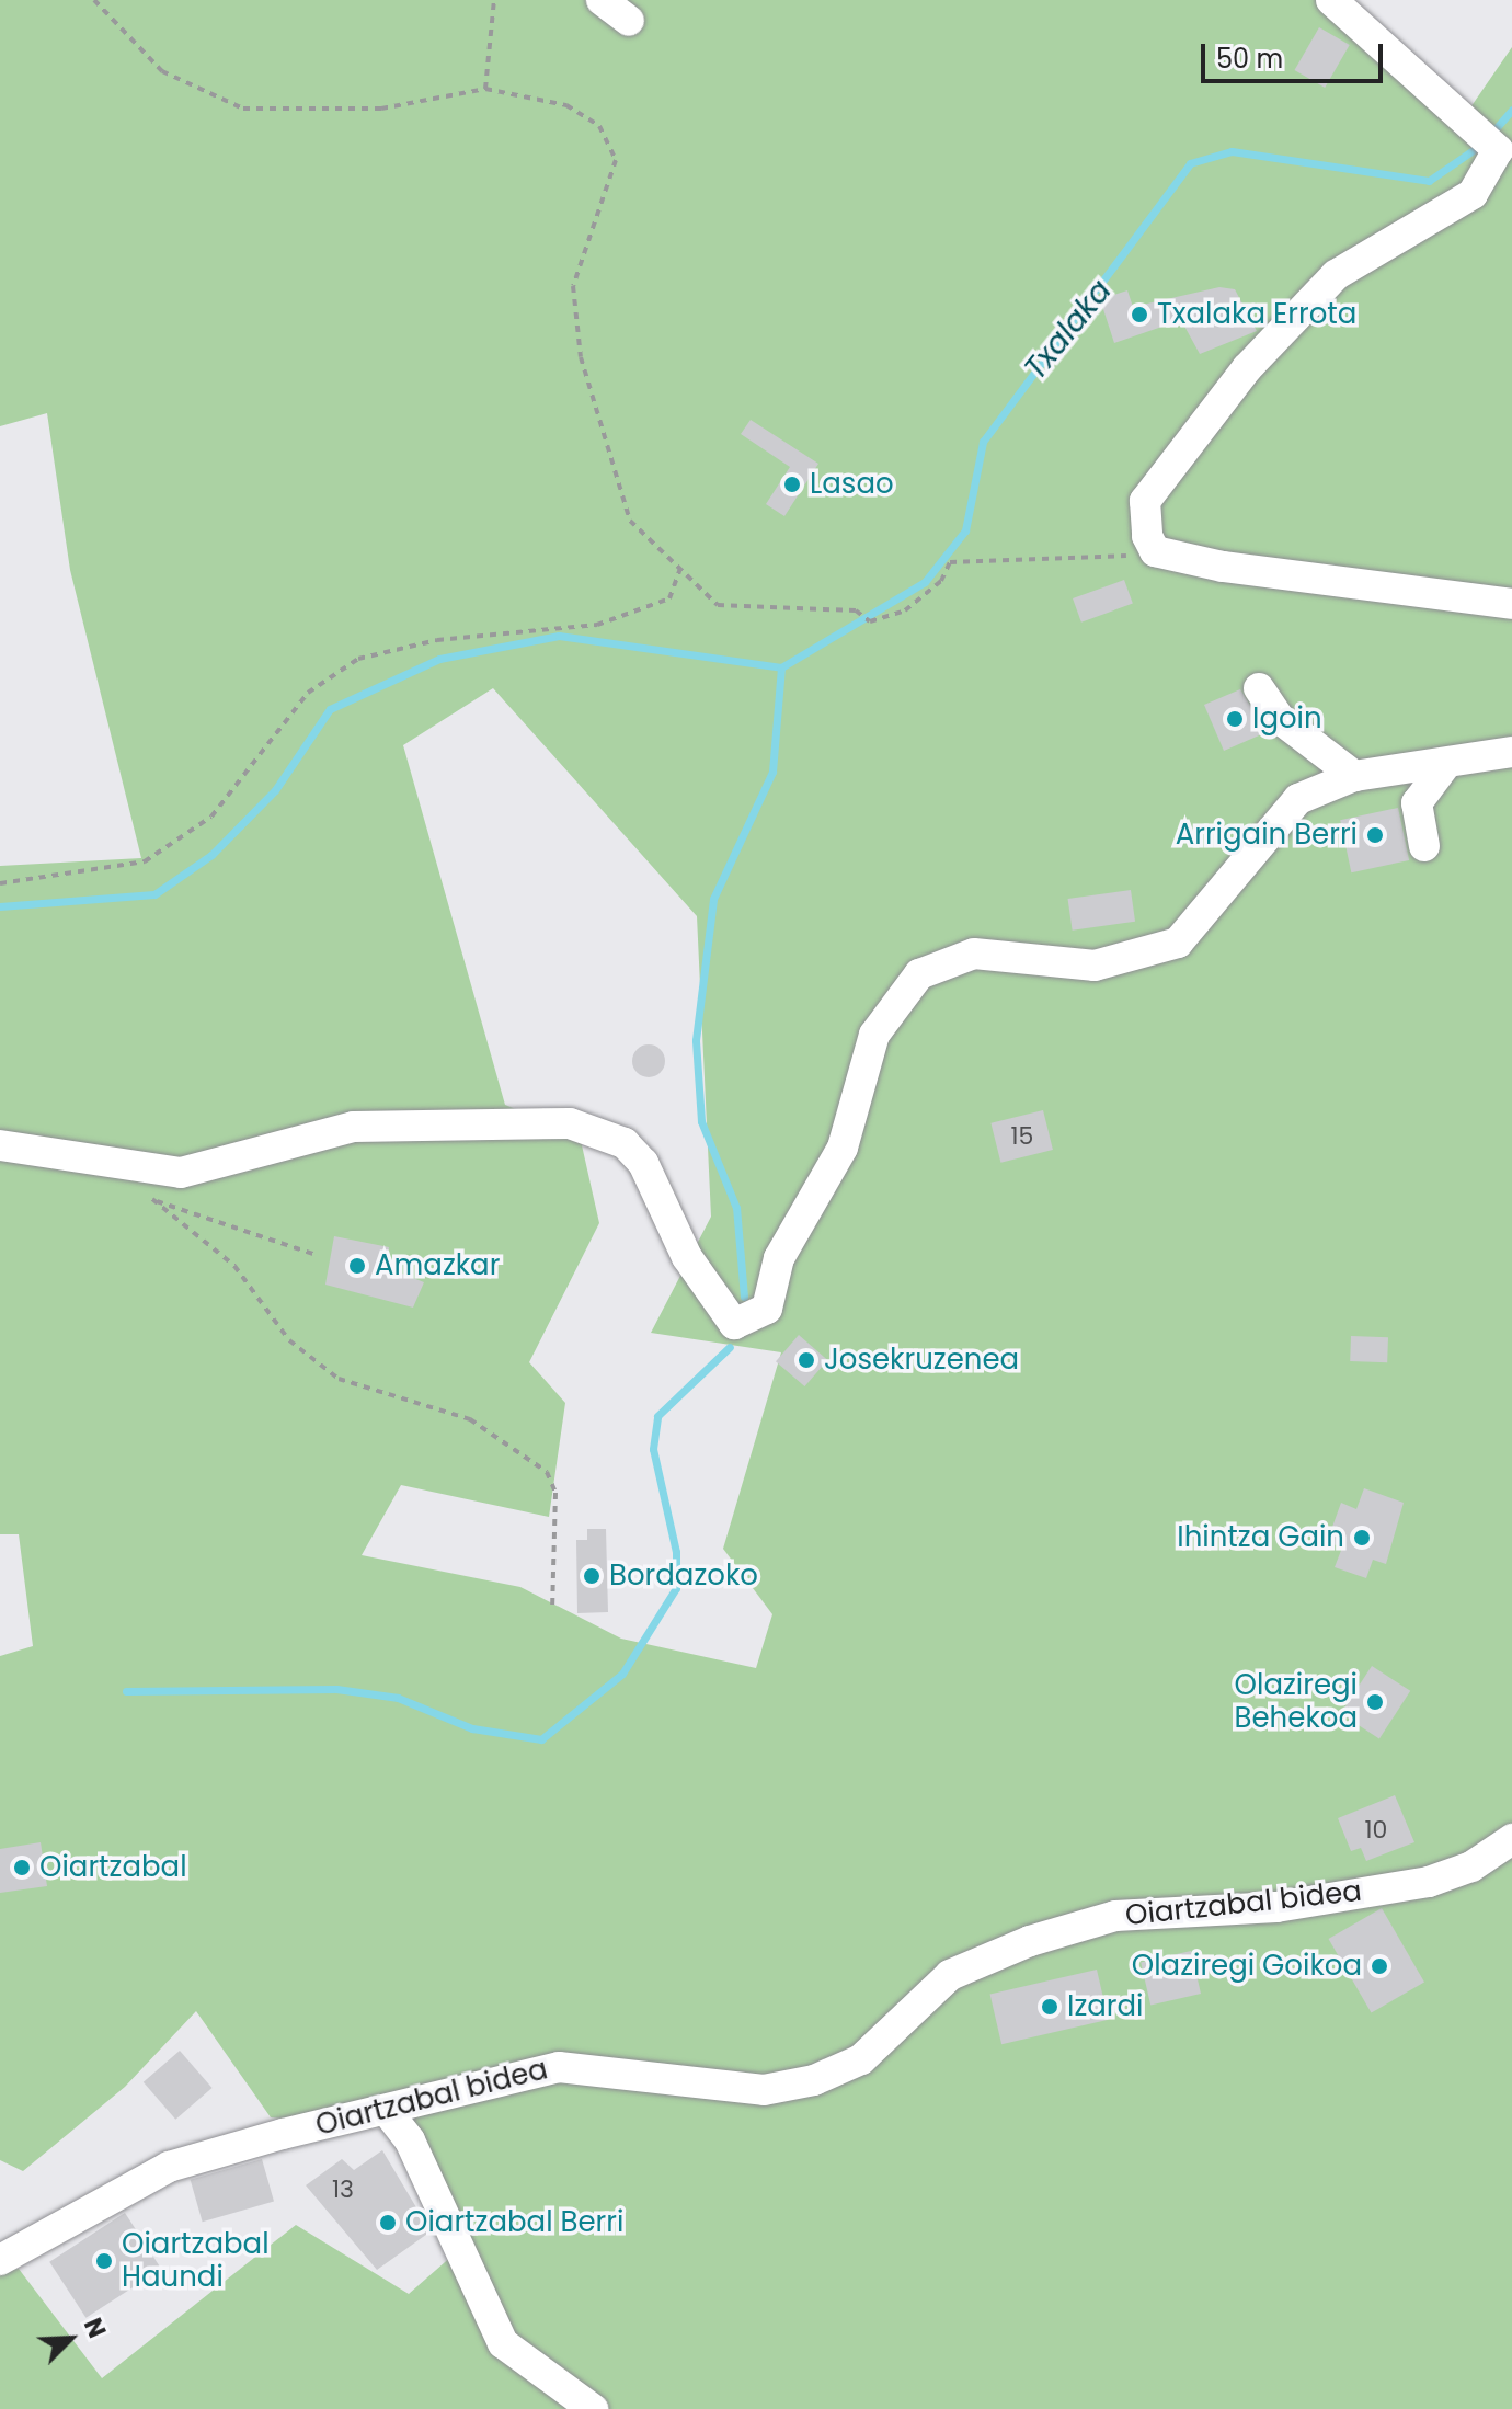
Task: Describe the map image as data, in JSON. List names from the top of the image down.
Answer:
{
  "streets": {
    "street": ["Oiartzabal bidea"]
  },
  "water": ["Txalaka"],
  "places": [
    "Txalaka Errota",
    "Lasao",
    "Igoin",
    "Arrigain Berri",
    "Amazkar",
    "Josekruzenea",
    "Ihintza Gain",
    "Bordazoko",
    "Olaziregi Behekoa",
    "Oiartzabal",
    "Olaziregi Goikoa",
    "Izardi",
    "Oiartzabal Berri",
    "Oiartzabal Haundi"
  ],
  "house_numbers": ["15", "10", "13"],
  "scale_bar": "50 m",
  "north": "top right"
}
